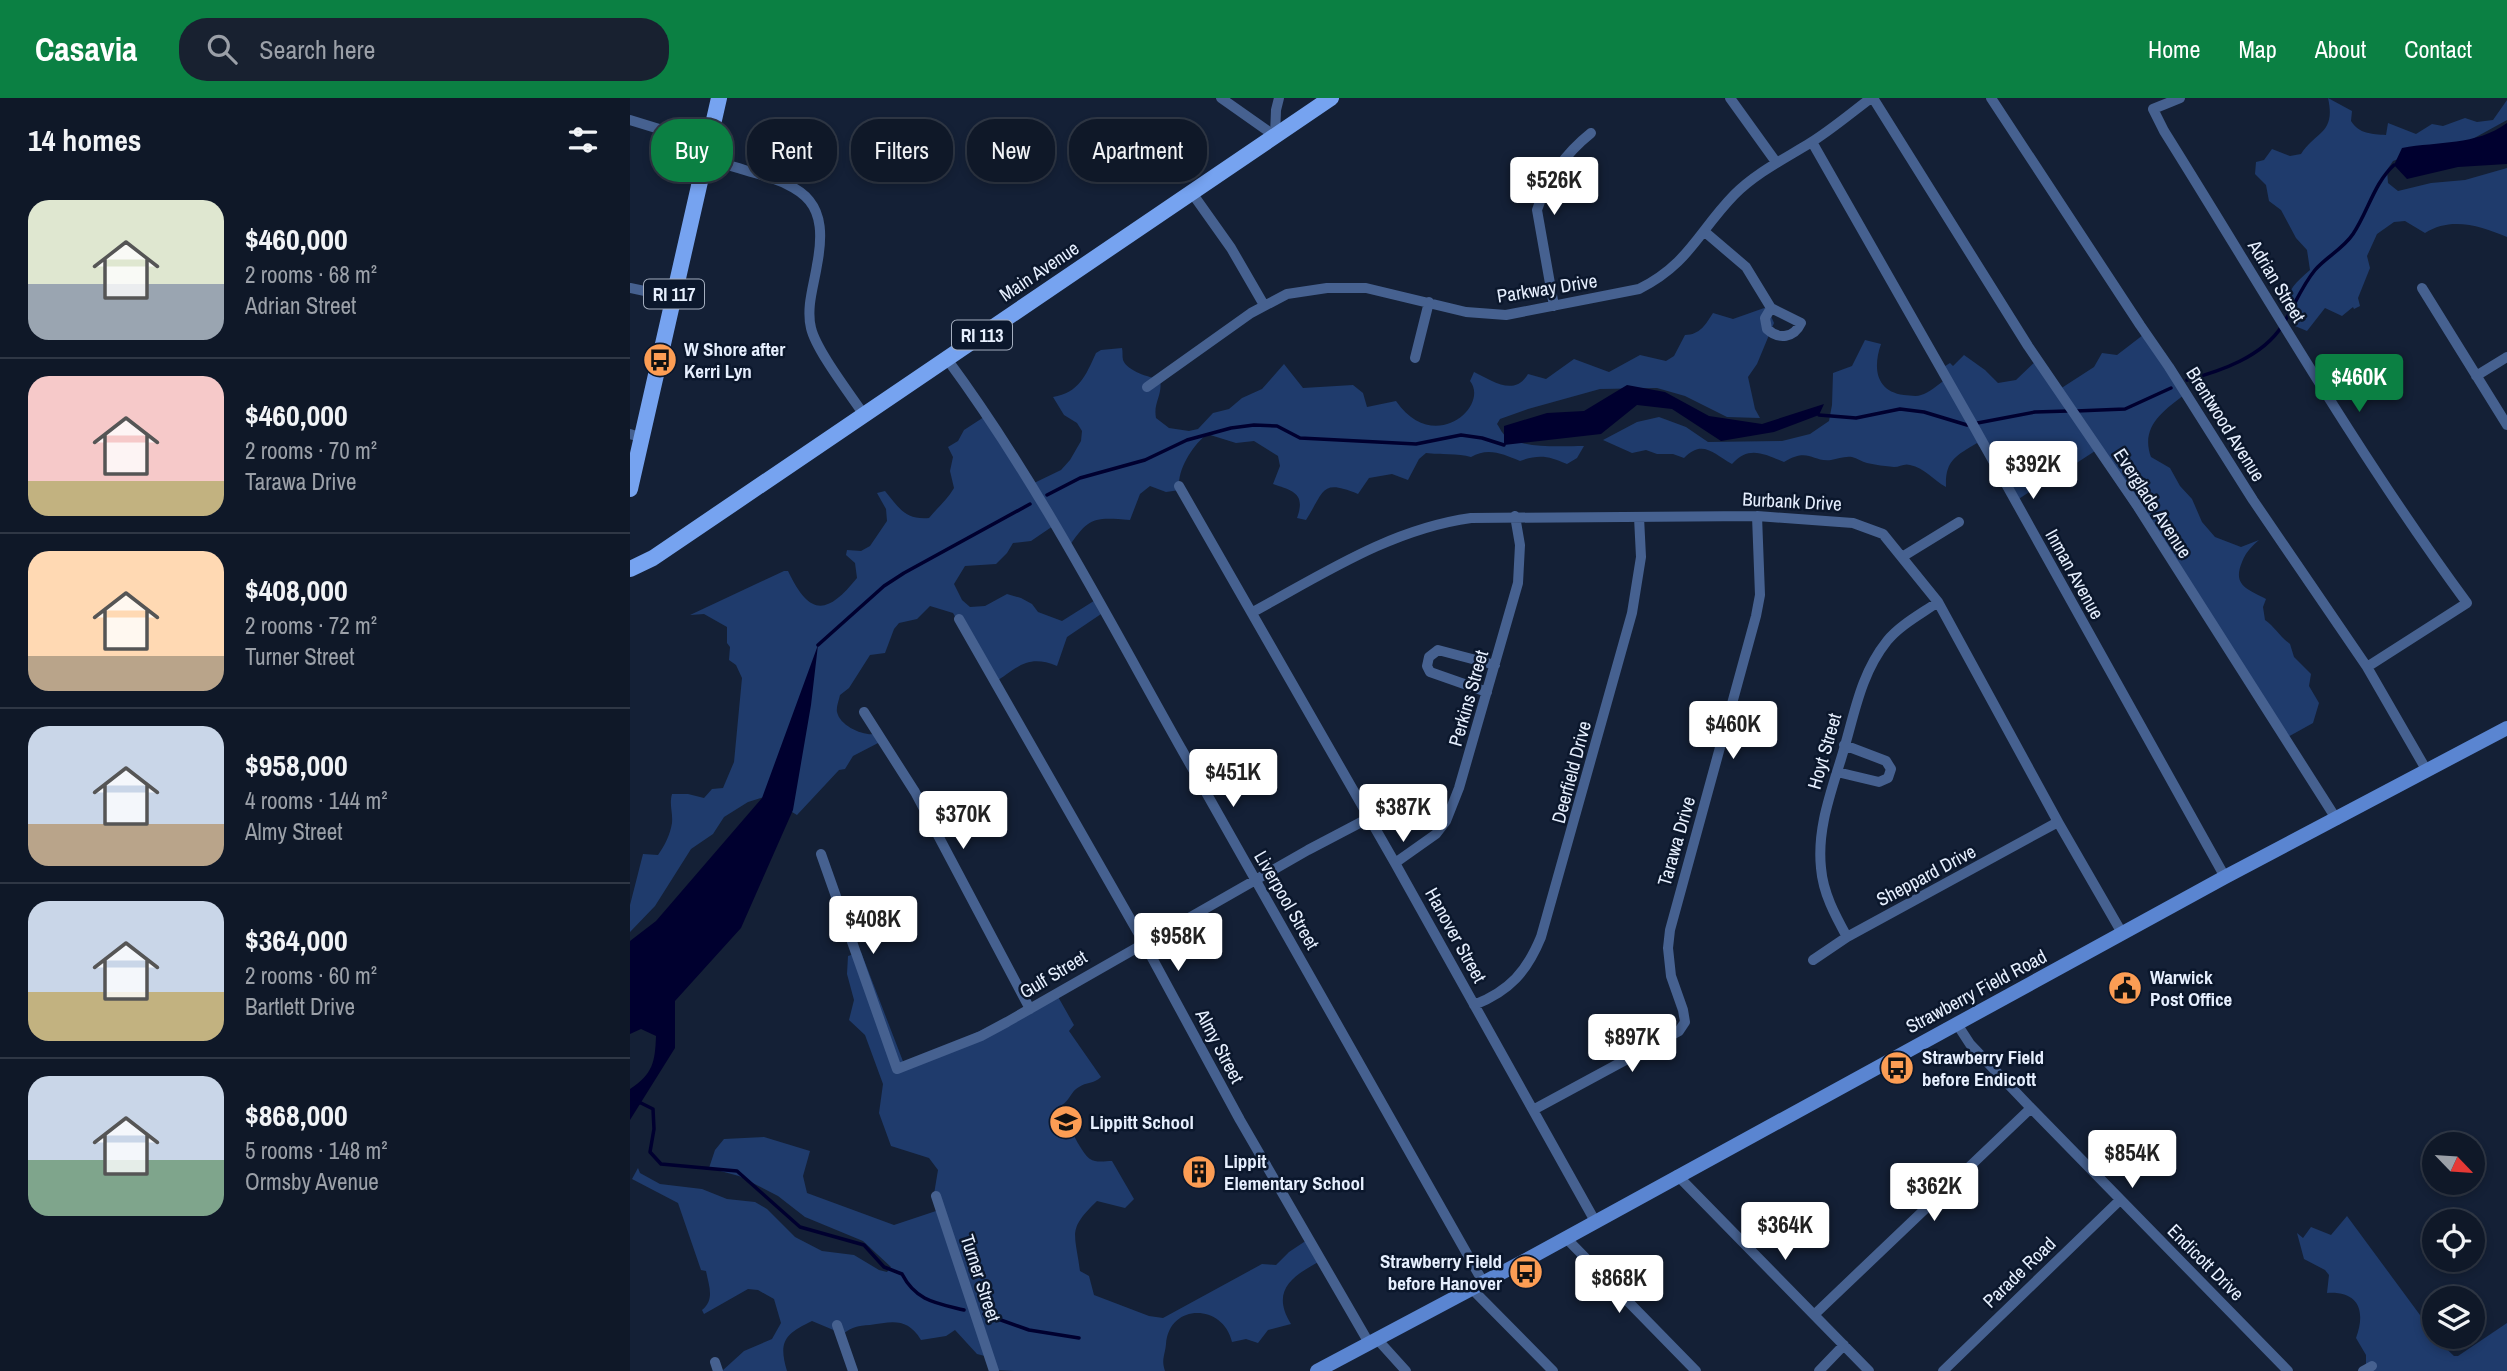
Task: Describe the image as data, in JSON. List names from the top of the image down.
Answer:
{
  "streets": {
    "main road": ["Main Avenue", "RI 117", "RI 113"],
    "street": [
      "Adrian Street",
      "Parkway Drive",
      "Brentwood Avenue",
      "Burbank Drive",
      "Everglade Avenue",
      "Inman Avenue",
      "Perkins Street",
      "Hoyt Street",
      "Deerfield Drive",
      "Tarawa Drive",
      "Sheppard Drive",
      "Liverpool Street",
      "Hanover Street",
      "Gulf Street",
      "Strawberry Field Road",
      "Almy Street",
      "Endicott Drive",
      "Parade Road",
      "Turner Street"
    ]
  },
  "crossings": [
    ["Main Avenue", "Liverpool Street"],
    ["Adrian Street", "Brentwood Avenue"],
    ["Parkway Drive", "Everglade Avenue"],
    ["Parkway Drive", "Inman Avenue"],
    ["Brentwood Avenue", "Strawberry Field Road"],
    ["Burbank Drive", "Perkins Street"],
    ["Burbank Drive", "Hoyt Street"],
    ["Burbank Drive", "Deerfield Drive"],
    ["Burbank Drive", "Tarawa Drive"],
    ["Burbank Drive", "Sheppard Drive"],
    ["Burbank Drive", "Hanover Street"],
    ["Burbank Drive", "Strawberry Field Road"],
    ["Everglade Avenue", "Strawberry Field Road"],
    ["Inman Avenue", "Strawberry Field Road"],
    ["Perkins Street", "Hanover Street"],
    ["Hoyt Street", "Sheppard Drive"],
    ["Deerfield Drive", "Hanover Street"],
    ["Tarawa Drive", "Hanover Street"],
    ["Liverpool Street", "Gulf Street"],
    ["Liverpool Street", "Strawberry Field Road"],
    ["Hanover Street", "Gulf Street"],
    ["Hanover Street", "Strawberry Field Road"],
    ["Gulf Street", "Almy Street"],
    ["Strawberry Field Road", "Almy Street"],
    ["Strawberry Field Road", "Endicott Drive"],
    ["Endicott Drive", "Parade Road"]
  ],
  "places": {
    "bus stop": ["W Shore after Kerri Lyn", "Strawberry Field before Endicott", "Strawberry Field before Hanover"],
    "public building": ["Warwick Post Office"],
    "school or university": ["Lippitt School"],
    "building": ["Lippit Elementary School"]
  },
  "north": "bottom right",
  "page": {
    "header": "Casavia",
    "search": "Search here",
    "nav": [
      "Home",
      "Map",
      "About",
      "Contact"
    ],
    "heading": "14 homes",
    "chip": [
      "Buy",
      "Rent",
      "Filters",
      "New",
      "Apartment"
    ],
    "price": [
      "$526K",
      "$460K",
      "$392K",
      "$460K",
      "$451K",
      "$387K",
      "$370K",
      "$408K",
      "$958K",
      "$897K",
      "$854K",
      "$362K",
      "$364K",
      "$868K"
    ],
    "list": [
      {
        "name": "$460,000",
        "note": "2 rooms · 68 m² · Adrian Street"
      },
      {
        "name": "$460,000",
        "note": "2 rooms · 70 m² · Tarawa Drive"
      },
      {
        "name": "$408,000",
        "note": "2 rooms · 72 m² · Turner Street"
      },
      {
        "name": "$958,000",
        "note": "4 rooms · 144 m² · Almy Street"
      },
      {
        "name": "$364,000",
        "note": "2 rooms · 60 m² · Bartlett Drive"
      },
      {
        "name": "$868,000",
        "note": "5 rooms · 148 m² · Ormsby Avenue"
      }
    ]
  }
}
